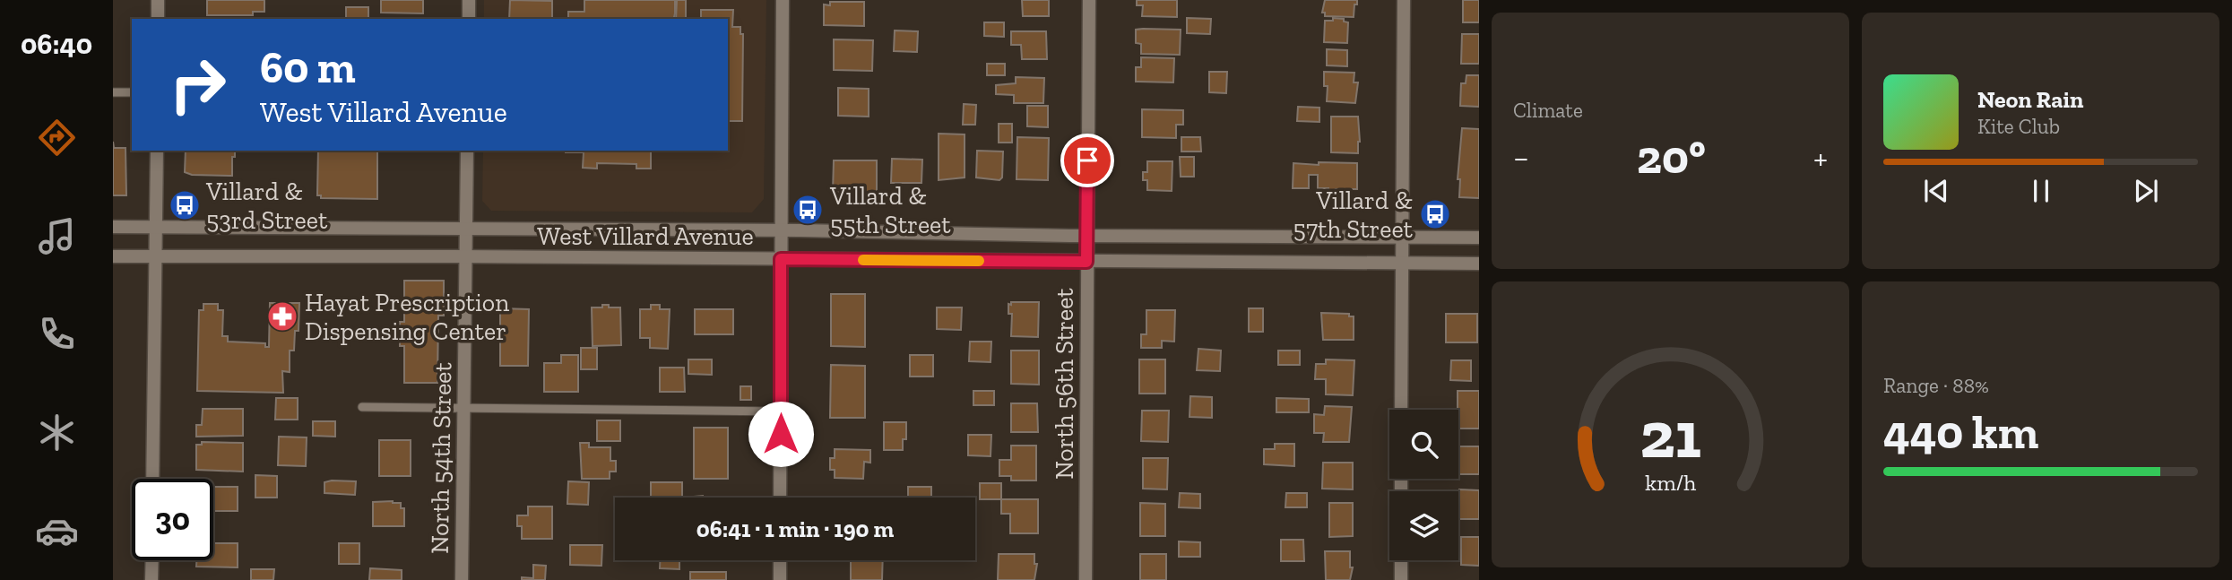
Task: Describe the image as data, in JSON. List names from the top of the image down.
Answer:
{
  "streets": {
    "street": ["West Villard Avenue", "North 56th Street", "North 54th Street"]
  },
  "crossings": [
    ["West Villard Avenue", "North 56th Street"],
    ["West Villard Avenue", "North 54th Street"]
  ],
  "places": {
    "bus stop": ["Villard & 53rd Street", "Villard & 55th Street", "Villard & 57th Street"],
    "pharmacy": ["Hayat Prescription Dispensing Center"]
  },
  "page": {
    "tabs": "06:40",
    "tile": [
      "Climate",
      ["Range · 88%", "440 km"]
    ],
    "turn": ["60 m", "West Villard Avenue"],
    "song": ["Neon Rain", "Kite Club"],
    "heat": ["−", "20°", "+"],
    "limit": "30",
    "trip": "06:41 · 1 min · 190 m",
    "gauge": ["21", "km/h"]
  }
}
